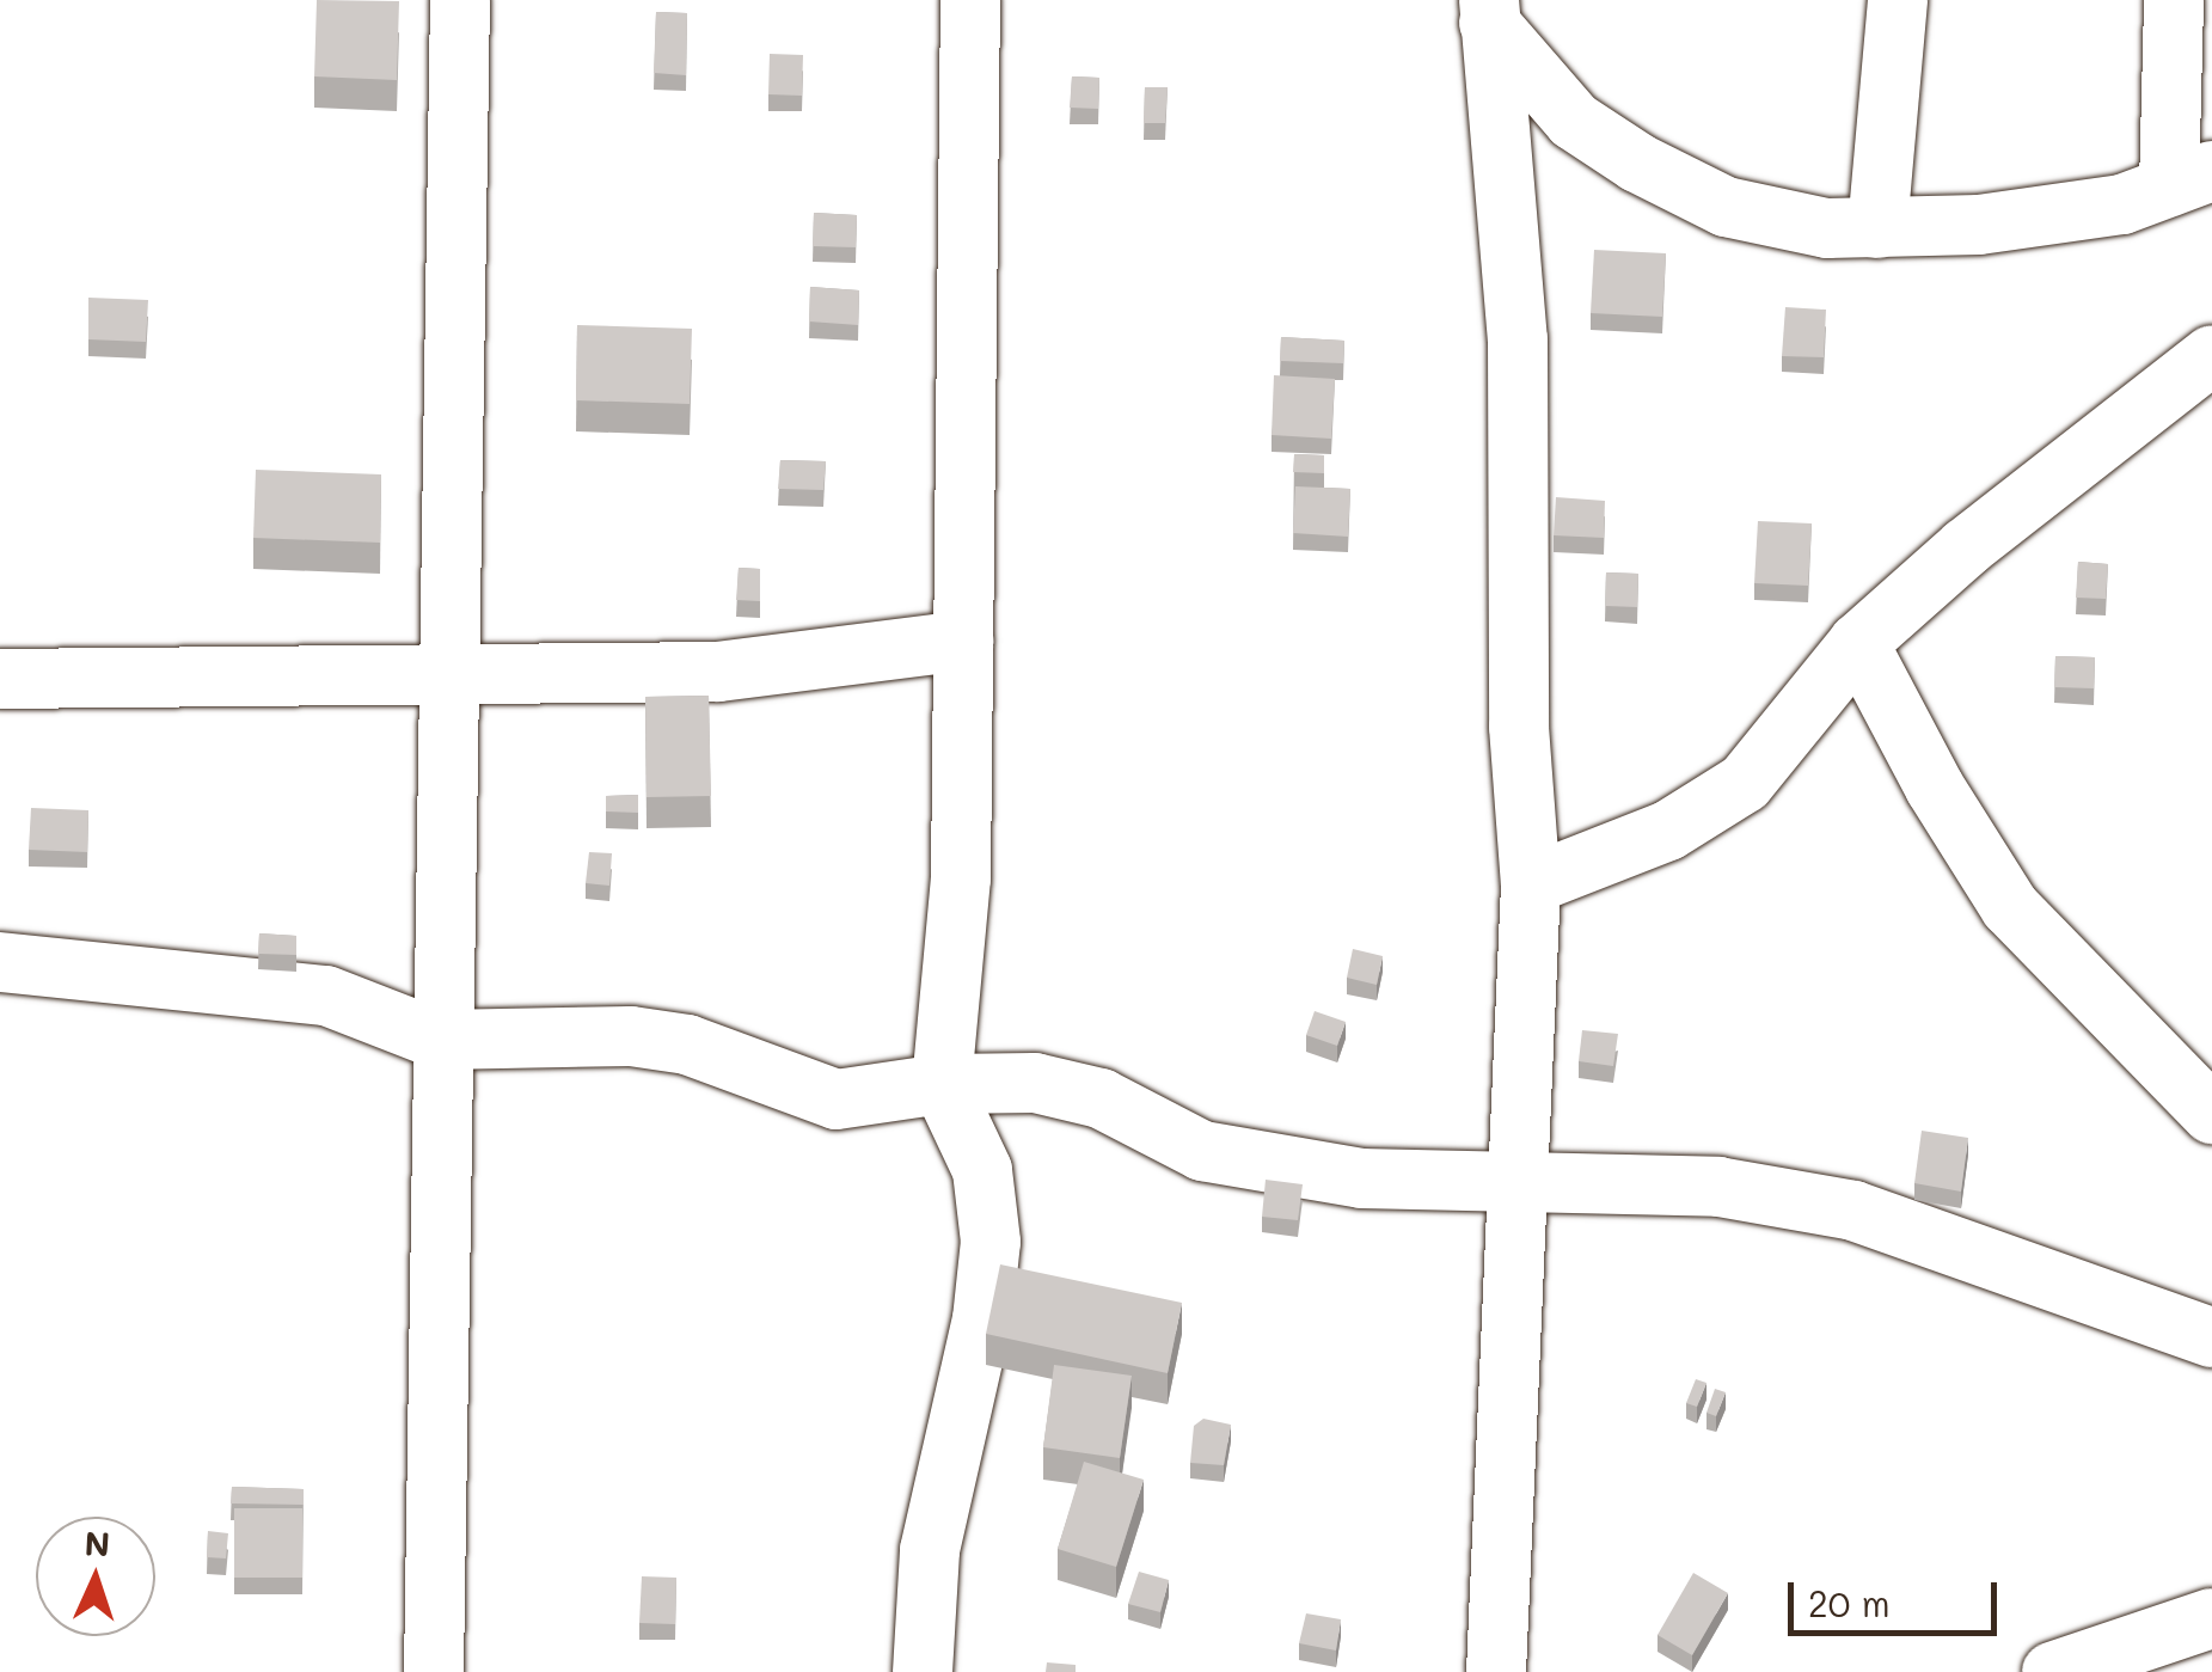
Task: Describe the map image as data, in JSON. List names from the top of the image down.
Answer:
{
  "scale_bar": "20 m",
  "north": "top"
}
